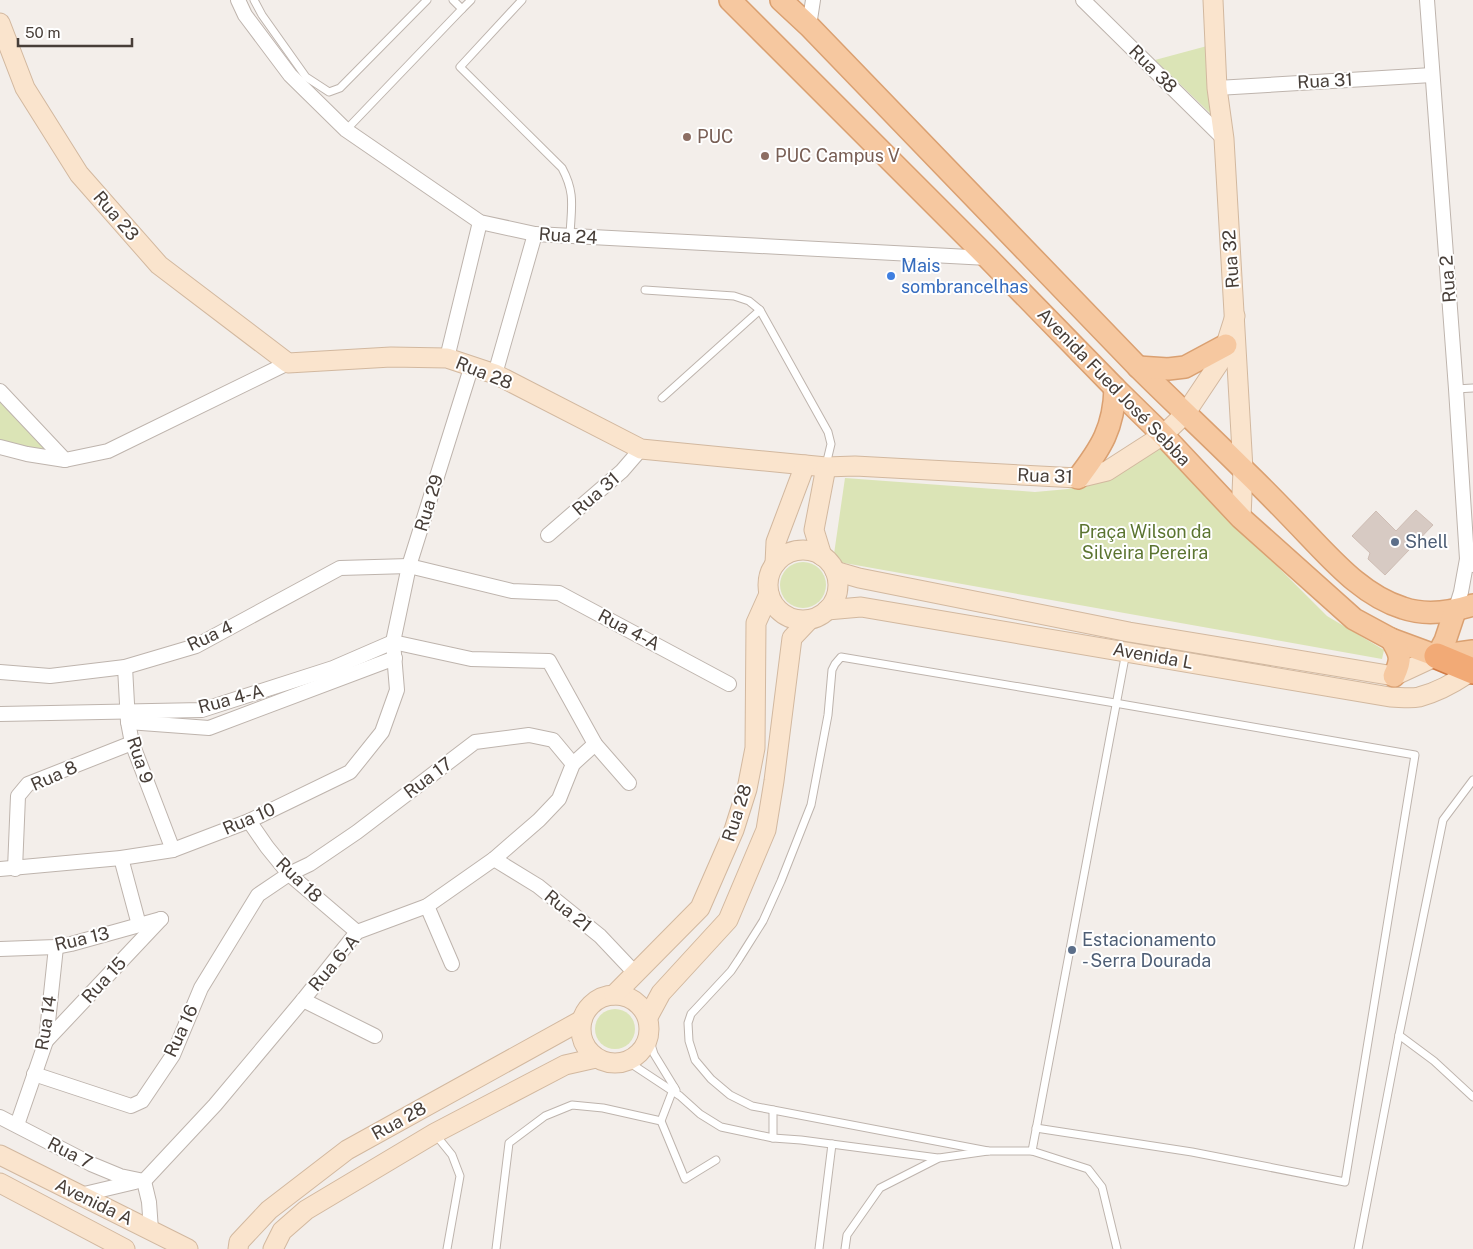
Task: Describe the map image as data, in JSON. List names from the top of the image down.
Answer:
{
  "streets": {
    "main road": [
      "Rua 31",
      "Rua 23",
      "Rua 32",
      "Rua 28",
      "Avenida Fued José Sebba",
      "Avenida L",
      "Avenida A"
    ],
    "street": [
      "Rua 38",
      "Rua 24",
      "Rua 2",
      "Rua 29",
      "Rua 4-A",
      "Rua 4",
      "Rua 9",
      "Rua 8",
      "Rua 17",
      "Rua 10",
      "Rua 18",
      "Rua 21",
      "Rua 13",
      "Rua 6-A",
      "Rua 15",
      "Rua 14",
      "Rua 16",
      "Rua 7"
    ]
  },
  "crossings": [
    ["Rua 38", "Rua 32"],
    ["Rua 31", "Rua 32"],
    ["Rua 31", "Rua 2"],
    ["Rua 31", "Rua 28"],
    ["Rua 31", "Avenida Fued José Sebba"],
    ["Rua 23", "Rua 28"],
    ["Rua 24", "Avenida Fued José Sebba"],
    ["Rua 32", "Avenida Fued José Sebba"],
    ["Rua 2", "Avenida Fued José Sebba"],
    ["Rua 28", "Rua 29"],
    ["Rua 28", "Avenida L"],
    ["Rua 28", "Rua 21"],
    ["Rua 29", "Rua 4-A"],
    ["Rua 29", "Rua 4"],
    ["Rua 29", "Rua 10"],
    ["Rua 4-A", "Rua 4"],
    ["Rua 4-A", "Rua 9"],
    ["Rua 4-A", "Rua 10"],
    ["Rua 4", "Rua 9"],
    ["Rua 9", "Rua 8"],
    ["Rua 9", "Rua 10"],
    ["Rua 8", "Rua 10"],
    ["Rua 17", "Rua 18"],
    ["Rua 17", "Rua 6-A"],
    ["Rua 17", "Rua 16"],
    ["Rua 10", "Rua 18"],
    ["Rua 18", "Rua 6-A"],
    ["Rua 18", "Rua 16"],
    ["Rua 21", "Rua 6-A"],
    ["Rua 13", "Rua 15"],
    ["Rua 13", "Rua 14"],
    ["Rua 6-A", "Rua 7"],
    ["Rua 15", "Rua 14"],
    ["Rua 14", "Rua 16"],
    ["Rua 14", "Rua 7"]
  ],
  "parks": ["Praça Wilson da Silveira Pereira"],
  "places": [
    "PUC",
    "PUC Campus V",
    "Mais sombrancelhas",
    "Shell",
    "Estacionamento - Serra Dourada"
  ],
  "scale_bar": "50 m"
}
